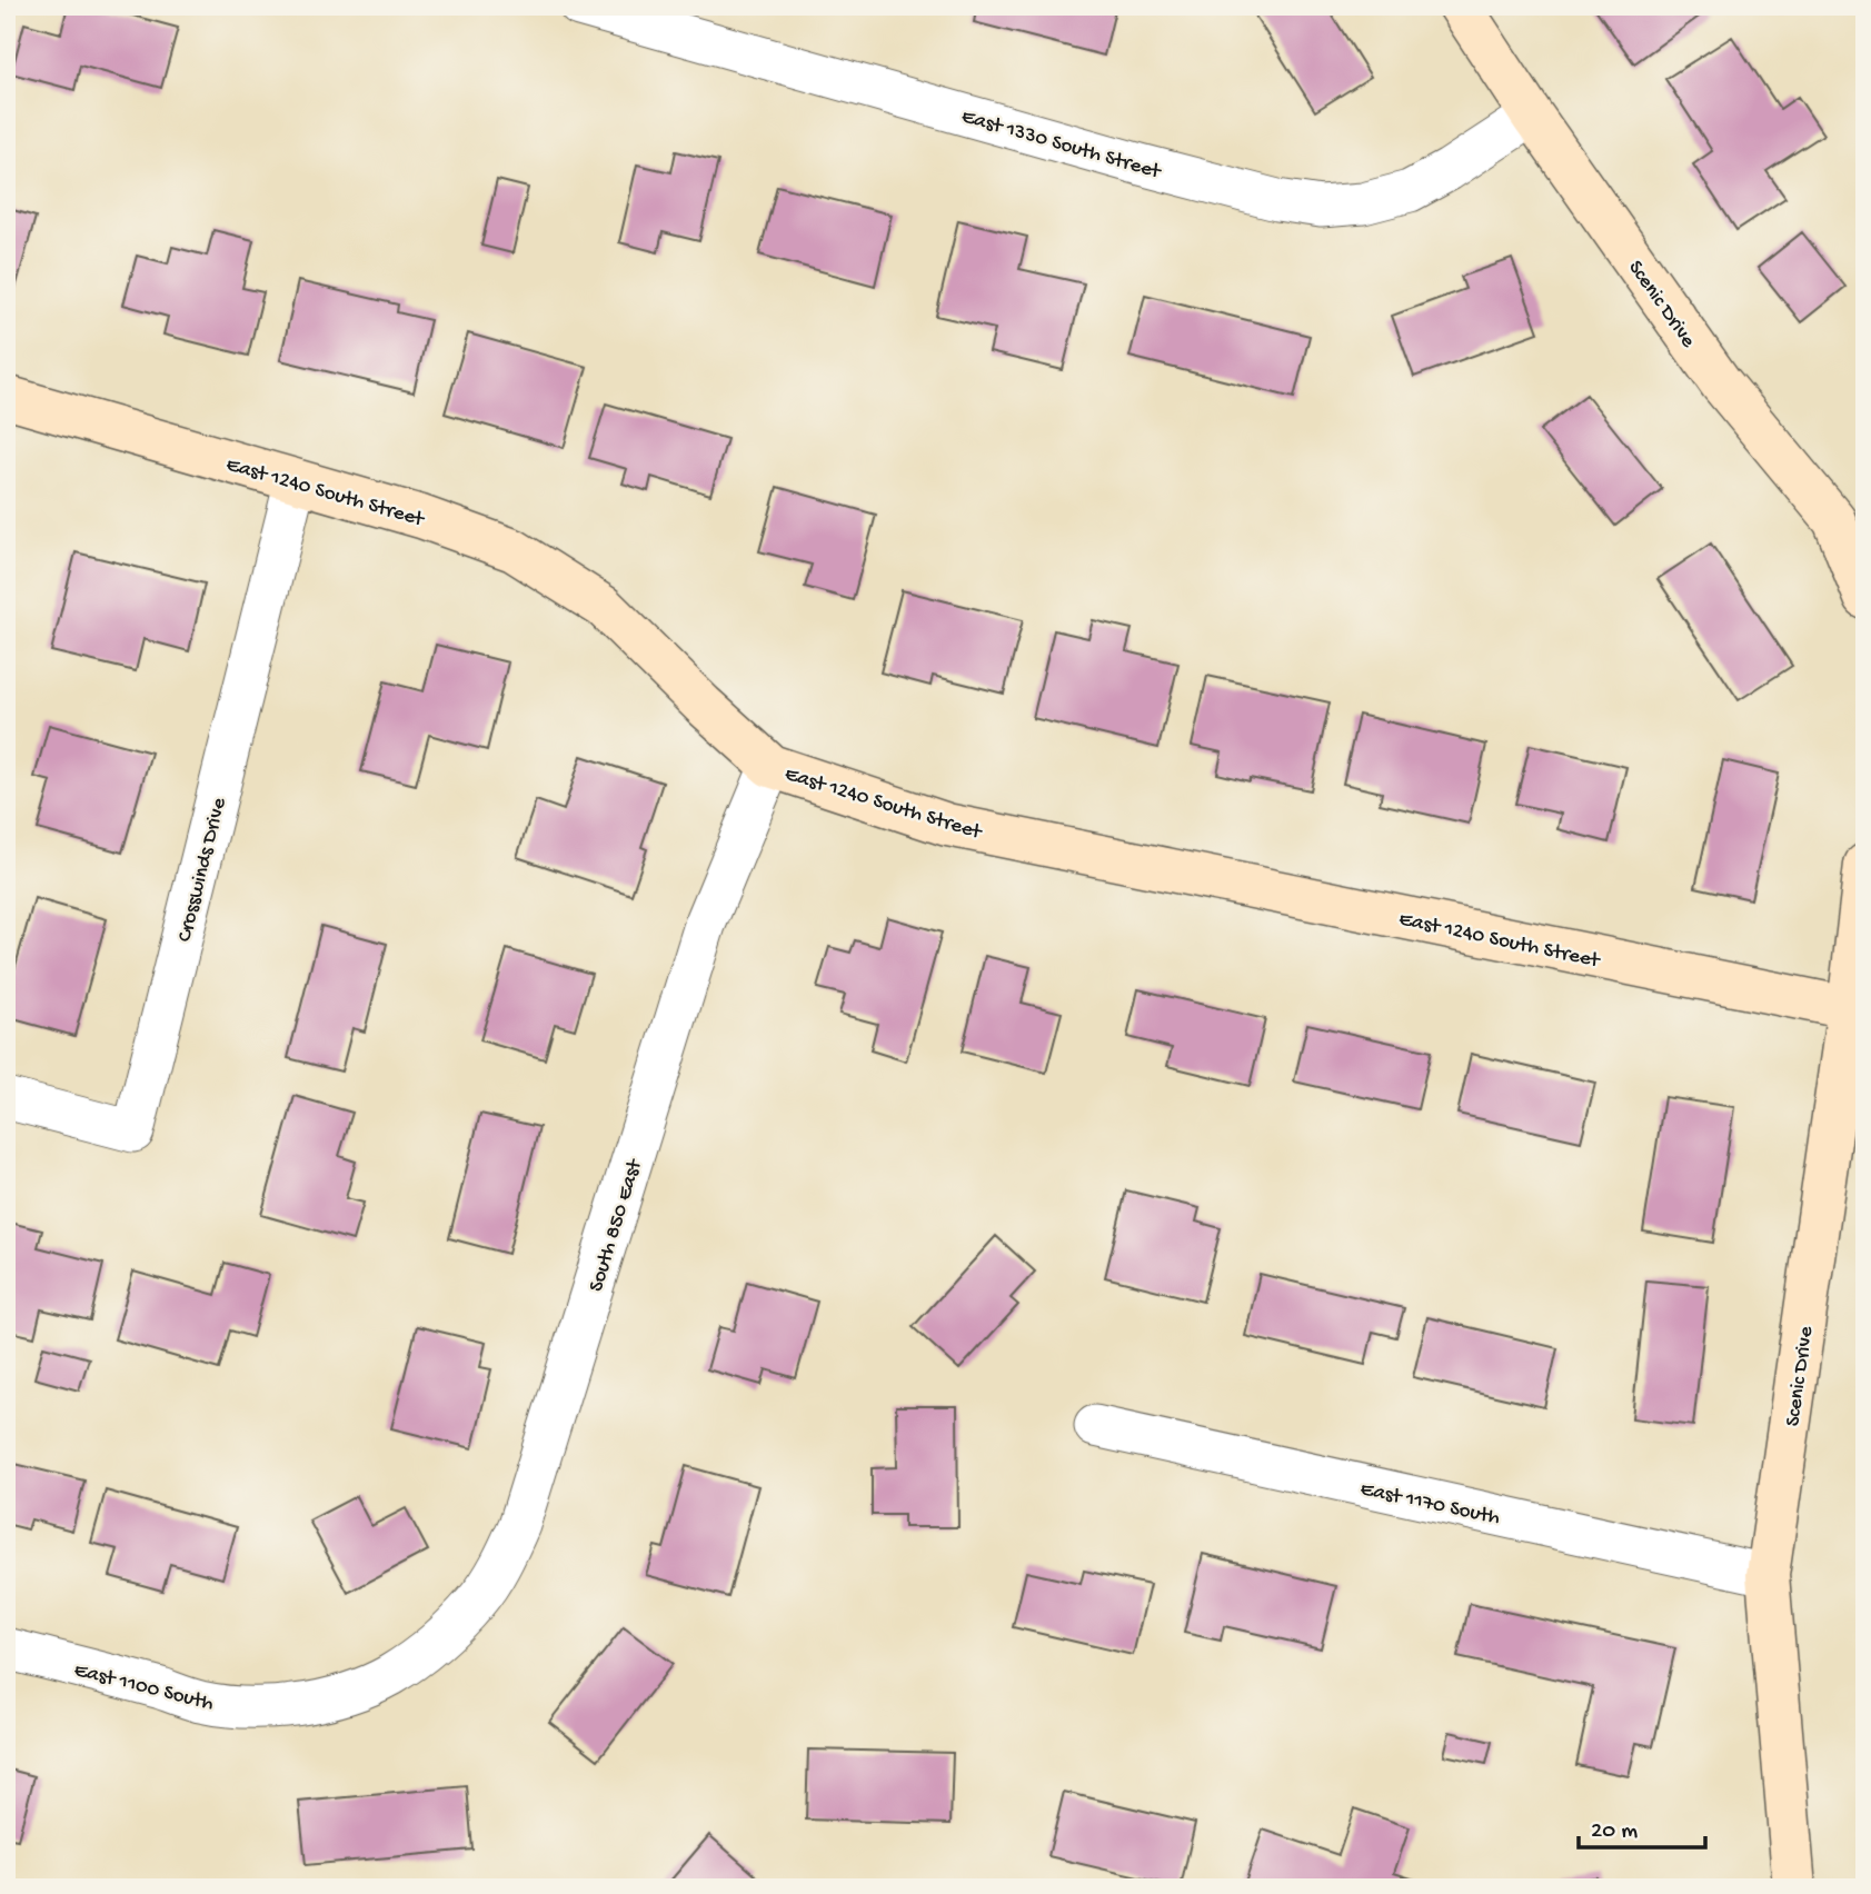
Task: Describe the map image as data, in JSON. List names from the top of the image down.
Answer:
{
  "streets": {
    "street": [
      "East 1330 South Street",
      "Scenic Drive",
      "East 1240 South Street",
      "Crosswinds Drive",
      "South 850 East",
      "East 1170 South",
      "East 1100 South"
    ]
  },
  "crossings": [
    ["East 1330 South Street", "Scenic Drive"],
    ["Scenic Drive", "East 1240 South Street"],
    ["Scenic Drive", "East 1170 South"],
    ["East 1240 South Street", "Crosswinds Drive"],
    ["East 1240 South Street", "South 850 East"],
    ["South 850 East", "East 1100 South"]
  ],
  "scale_bar": "20 m"
}
